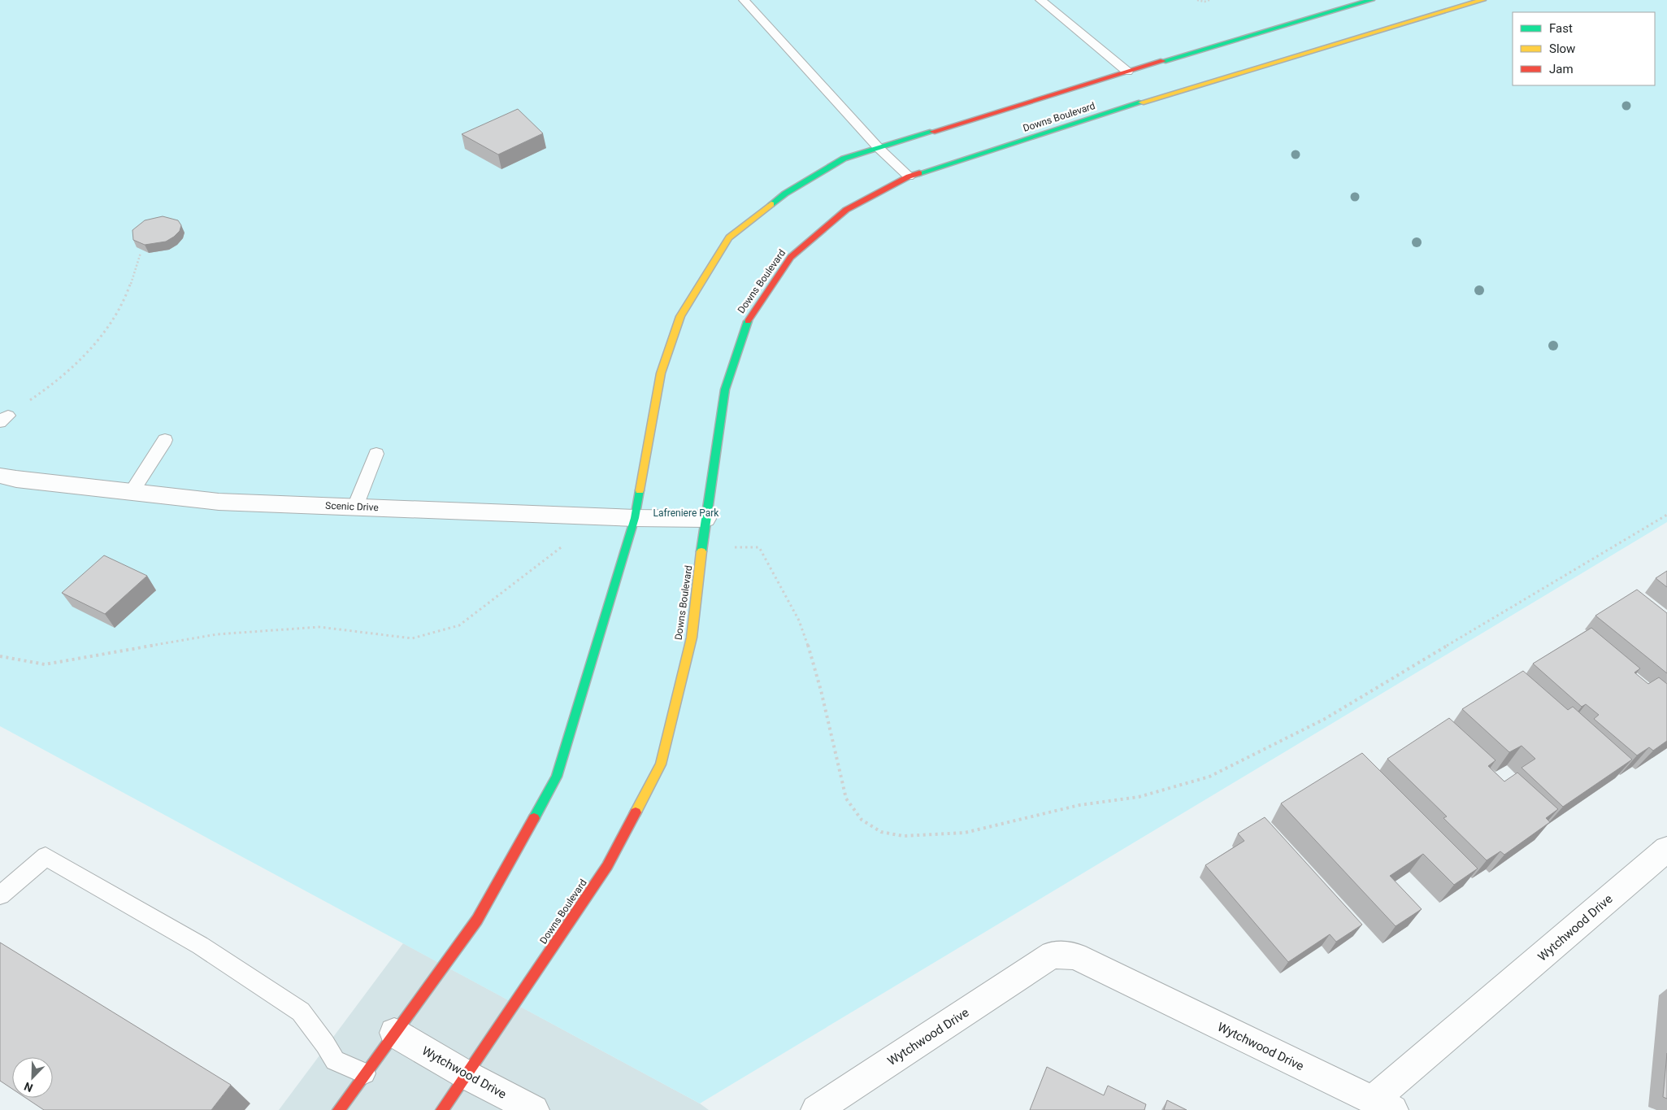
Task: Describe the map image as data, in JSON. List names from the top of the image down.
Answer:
{
  "streets": {
    "street": ["Downs Boulevard", "Scenic Drive", "Wytchwood Drive"]
  },
  "crossings": [
    ["Downs Boulevard", "Scenic Drive"],
    ["Downs Boulevard", "Wytchwood Drive"]
  ],
  "parks": ["Lafreniere Park"],
  "legend": ["Fast", "Slow", "Jam"],
  "north": "bottom left"
}
